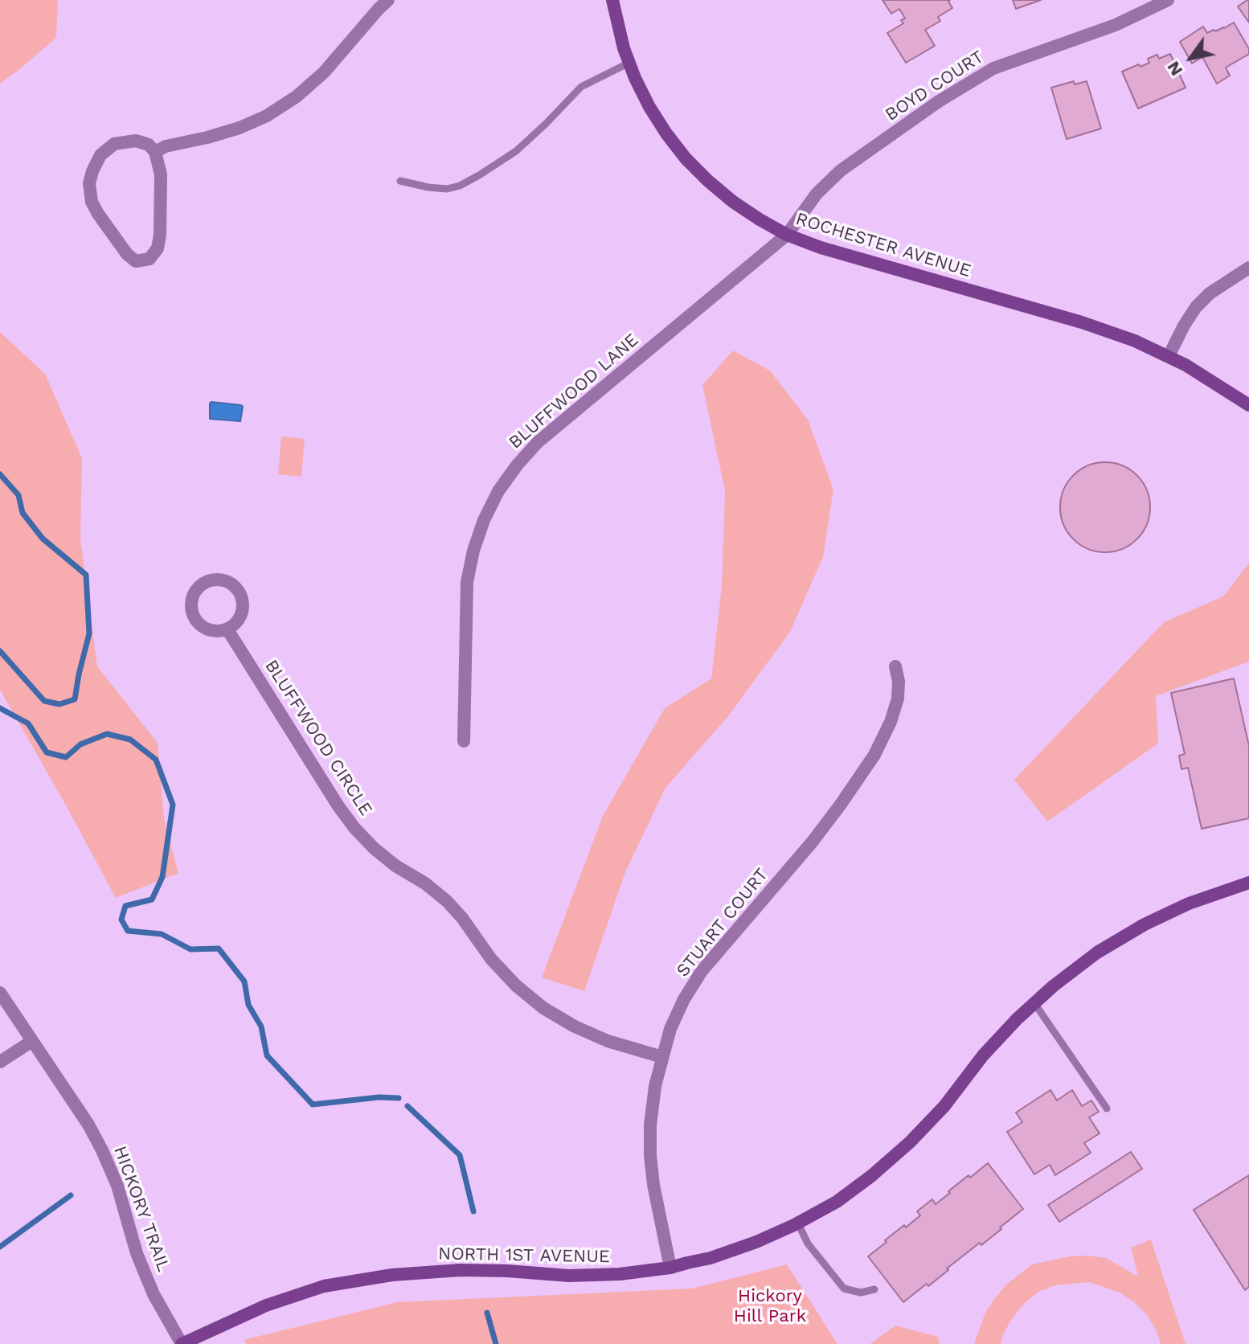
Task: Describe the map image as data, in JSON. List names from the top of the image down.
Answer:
{
  "streets": {
    "main road": ["ROCHESTER AVENUE", "NORTH 1ST AVENUE"],
    "street": [
      "BOYD COURT",
      "BLUFFWOOD LANE",
      "BLUFFWOOD CIRCLE",
      "STUART COURT",
      "HICKORY TRAIL"
    ]
  },
  "crossings": [
    ["BOYD COURT", "ROCHESTER AVENUE"],
    ["BOYD COURT", "BLUFFWOOD LANE"],
    ["ROCHESTER AVENUE", "BLUFFWOOD LANE"],
    ["BLUFFWOOD CIRCLE", "STUART COURT"],
    ["STUART COURT", "NORTH 1ST AVENUE"],
    ["HICKORY TRAIL", "NORTH 1ST AVENUE"]
  ],
  "parks": ["Hickory Hill Park"],
  "north": "bottom left"
}
